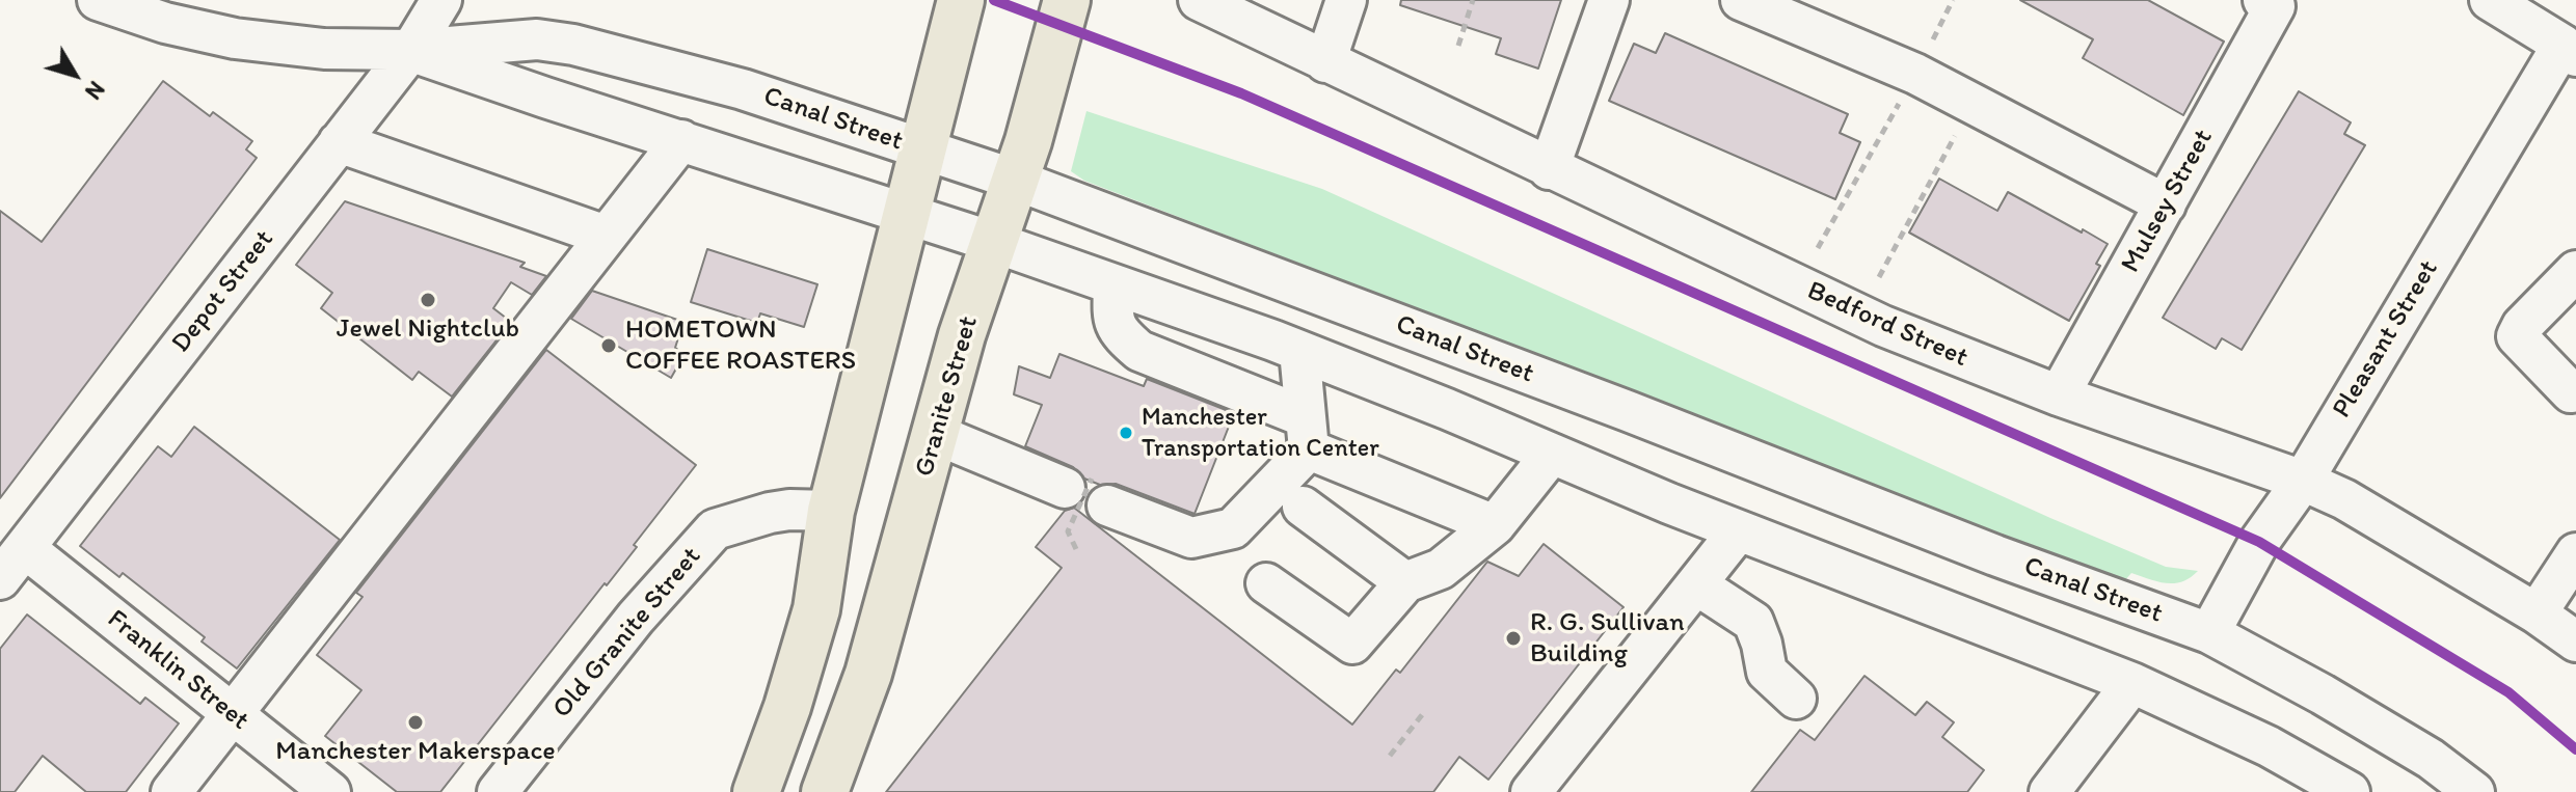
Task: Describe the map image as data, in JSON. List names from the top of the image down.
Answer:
{
  "streets": {
    "main road": ["Granite Street"],
    "street": [
      "Canal Street",
      "Mulsey Street",
      "Depot Street",
      "Bedford Street",
      "Pleasant Street",
      "Old Granite Street",
      "Franklin Street"
    ]
  },
  "crossings": [
    ["Canal Street", "Depot Street"],
    ["Canal Street", "Pleasant Street"],
    ["Canal Street", "Granite Street"],
    ["Mulsey Street", "Bedford Street"],
    ["Depot Street", "Franklin Street"],
    ["Bedford Street", "Pleasant Street"]
  ],
  "places": [
    "Jewel Nightclub",
    "HOMETOWN COFFEE ROASTERS",
    "Manchester Transportation Center",
    "R. G. Sullivan Building",
    "Manchester Makerspace"
  ],
  "north": "bottom right"
}
